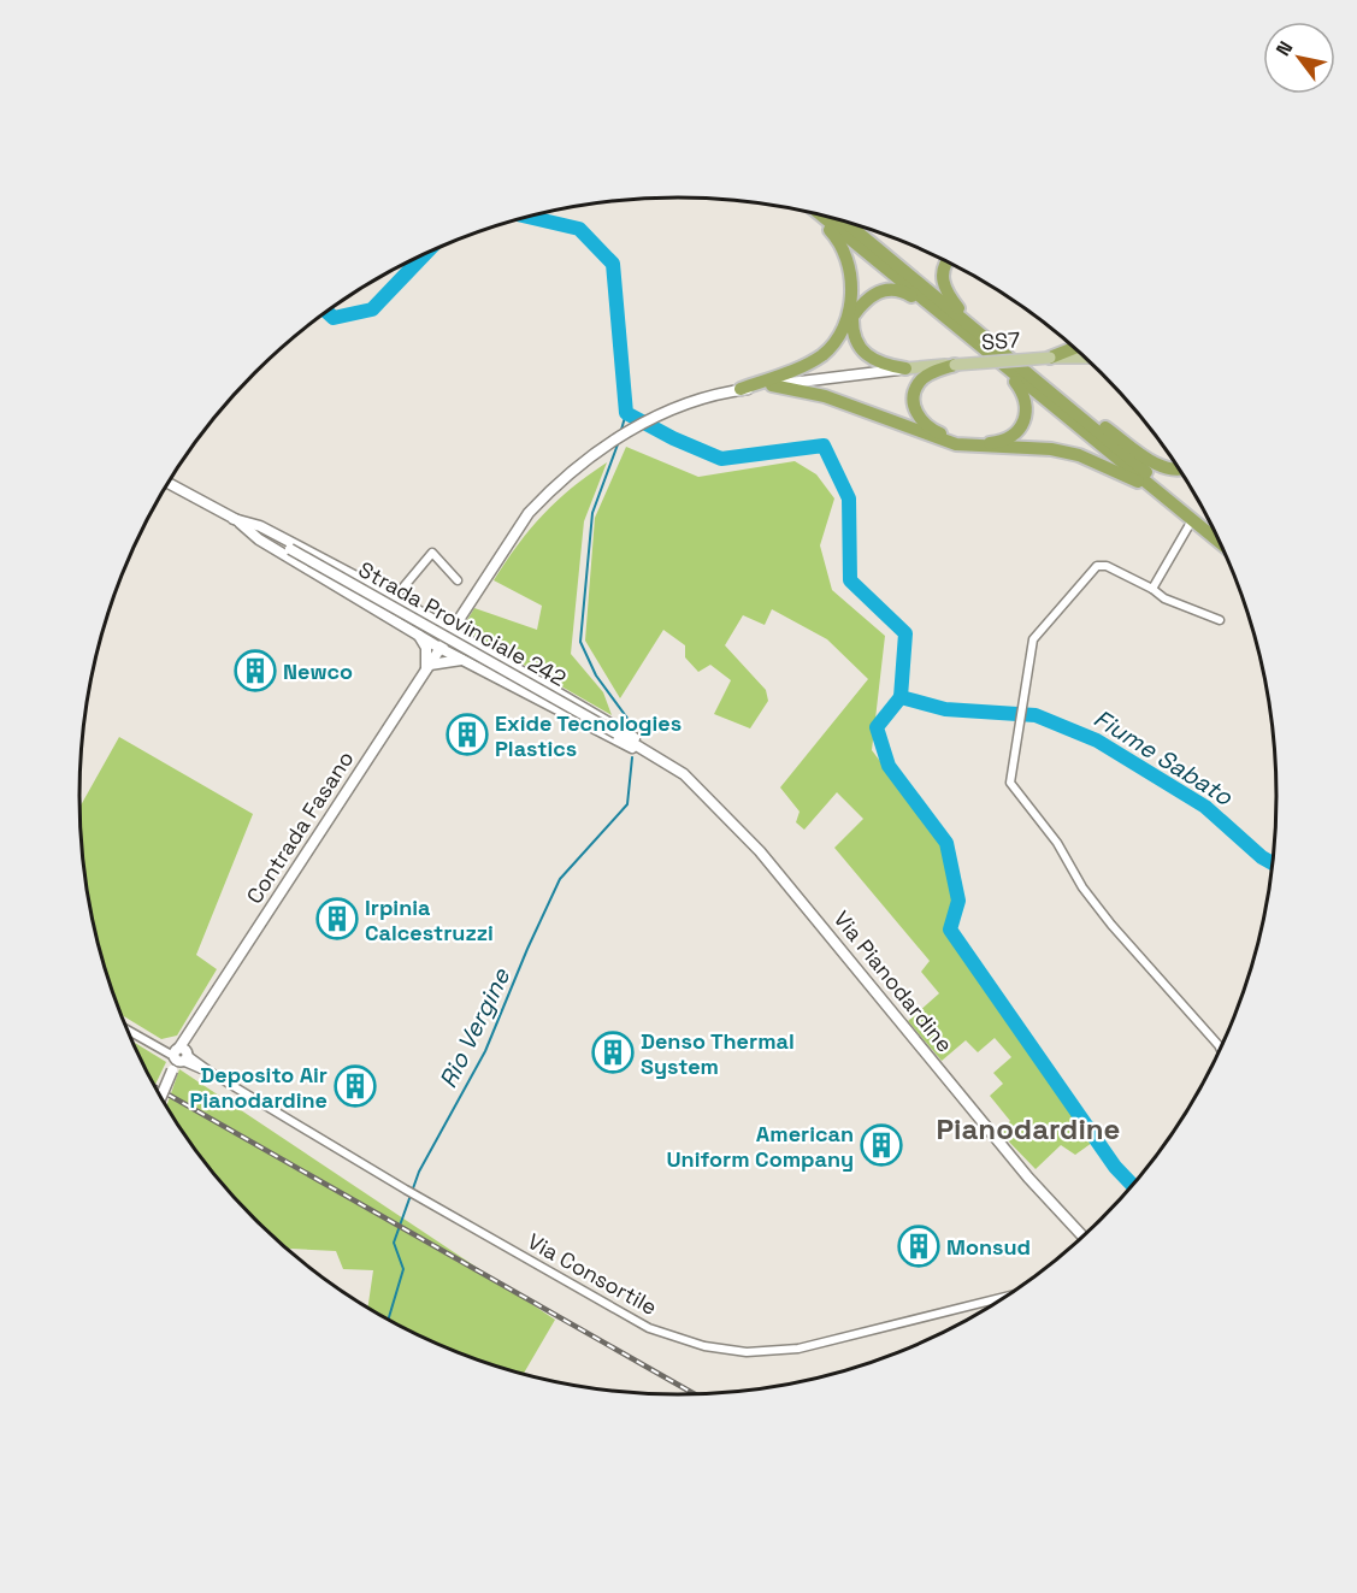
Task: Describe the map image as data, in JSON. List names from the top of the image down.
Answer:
{
  "streets": {
    "highway": ["SS7"],
    "street": [
      "Strada Provinciale 242",
      "Contrada Fasano",
      "Via Pianodardine",
      "Via Consortile"
    ]
  },
  "crossings": [
    ["SS7", "Contrada Fasano"],
    ["Strada Provinciale 242", "Via Pianodardine"],
    ["Contrada Fasano", "Via Consortile"]
  ],
  "districts": ["Pianodardine"],
  "water": ["Fiume Sabato", "Rio Vergine"],
  "places": {
    "building": [
      "Newco",
      "Exide Tecnologies Plastics",
      "Irpinia Calcestruzzi",
      "Denso Thermal System",
      "Deposito Air Pianodardine",
      "American Uniform Company",
      "Monsud"
    ]
  },
  "north": "top left"
}
